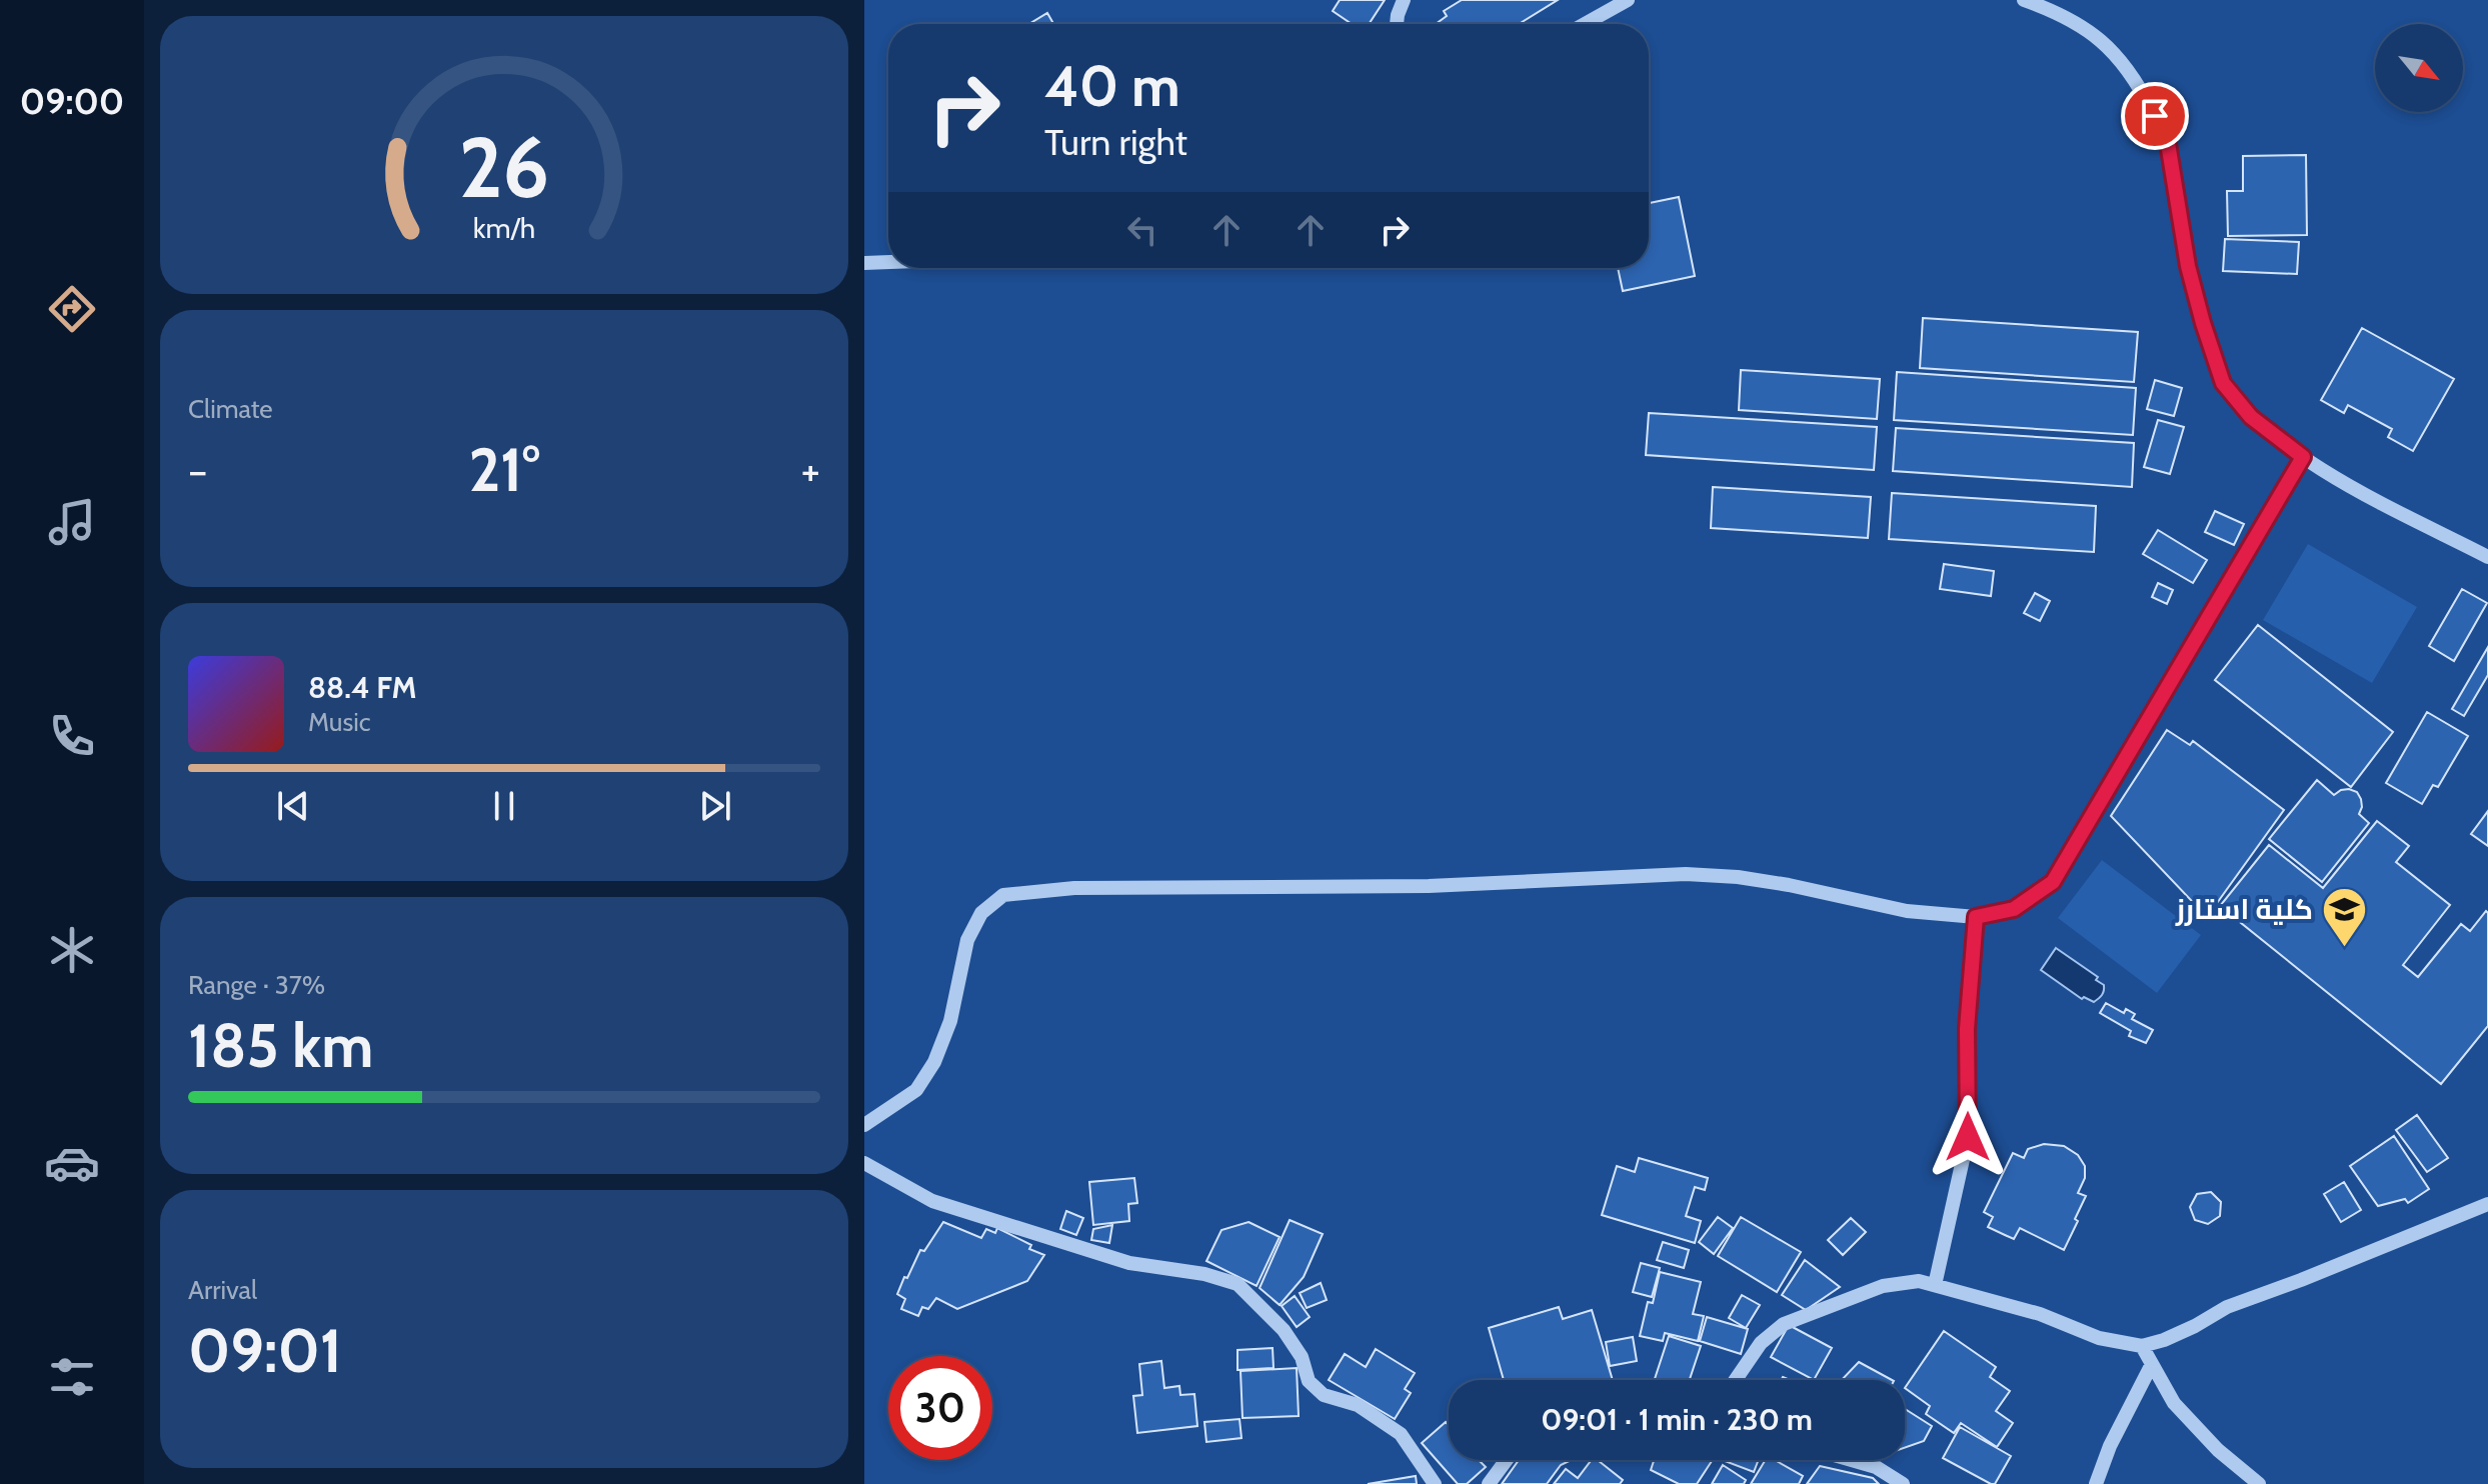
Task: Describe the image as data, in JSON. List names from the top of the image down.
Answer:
{
  "places": {
    "school or university": ["كلية استارز"]
  },
  "north": "bottom right",
  "page": {
    "tabs": "09:00",
    "turn": ["40 m", "Turn right"],
    "tile": [
      "Climate",
      ["Range · 37%", "185 km"],
      ["Arrival", "09:01"]
    ],
    "heat": ["−", "21°", "+"],
    "song": ["88.4 FM", "Music"],
    "limit": "30",
    "trip": "09:01 · 1 min · 230 m",
    "gauge": ["26", "km/h"]
  }
}
